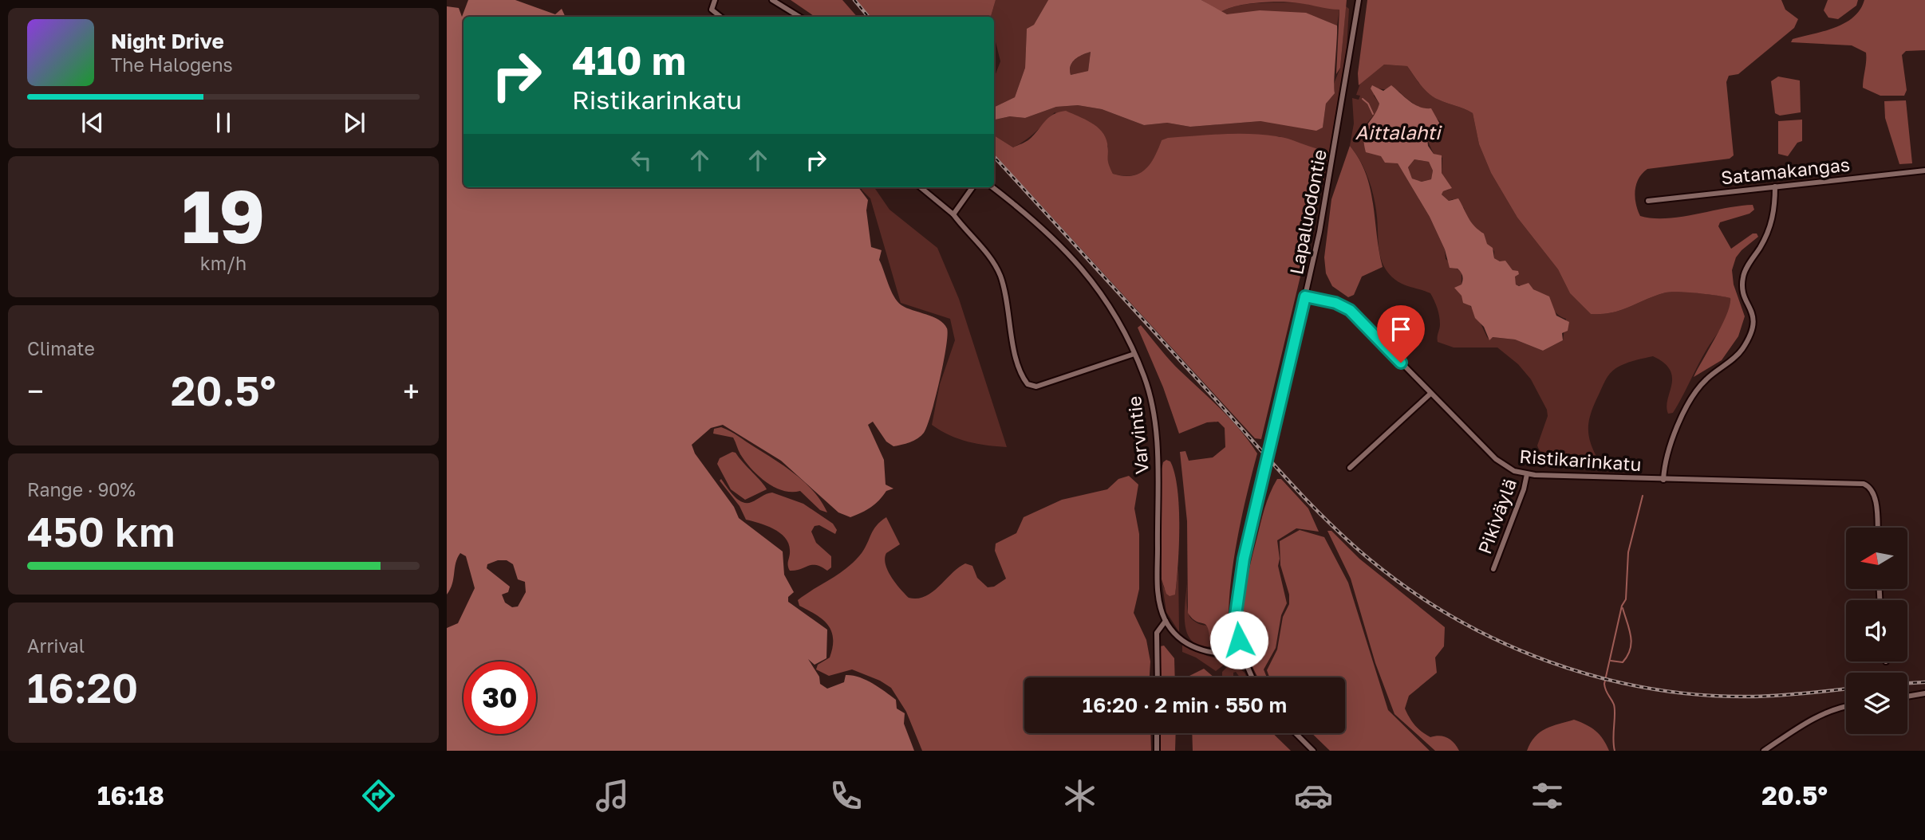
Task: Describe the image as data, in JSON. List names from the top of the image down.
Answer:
{
  "streets": {
    "street": [
      "Satamakangas",
      "Lapaluodontie",
      "Varvintie",
      "Ristikarinkatu",
      "Pikiväylä"
    ]
  },
  "crossings": [
    ["Lapaluodontie", "Varvintie"],
    ["Lapaluodontie", "Ristikarinkatu"],
    ["Ristikarinkatu", "Pikiväylä"]
  ],
  "water": ["Aittalahti"],
  "north": "left",
  "page": {
    "turn": ["410 m", "Ristikarinkatu"],
    "song": ["Night Drive", "The Halogens"],
    "tile": [
      ["19", "km/h"],
      "Climate",
      ["Range · 90%", "450 km"],
      ["Arrival", "16:20"]
    ],
    "heat": ["−", "20.5°", "+"],
    "limit": "30",
    "trip": "16:20 · 2 min · 550 m",
    "tabs": ["16:18", "20.5°"]
  }
}
